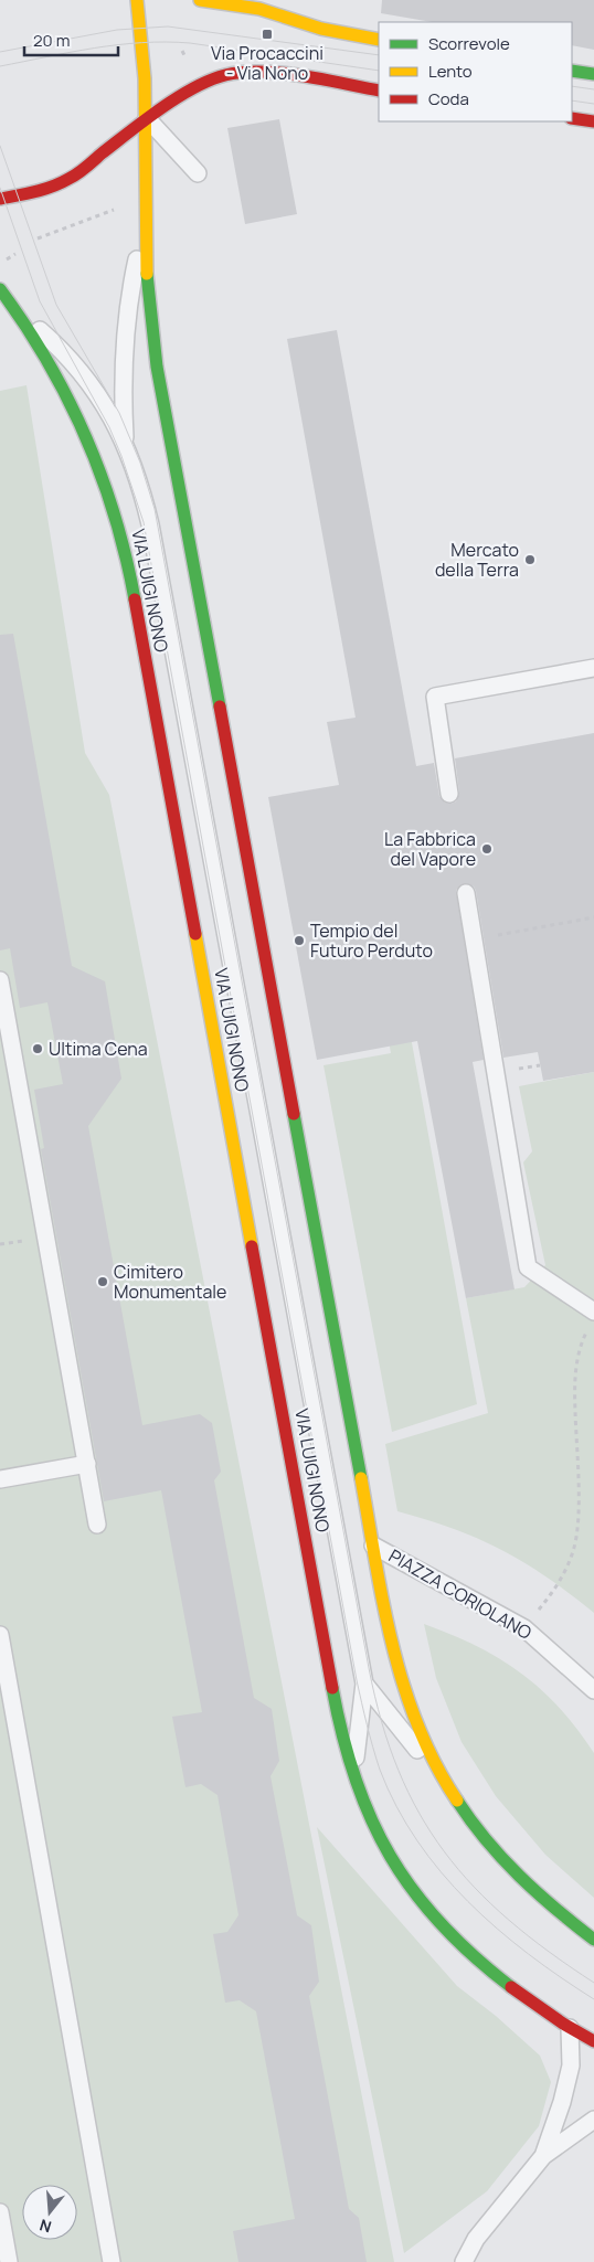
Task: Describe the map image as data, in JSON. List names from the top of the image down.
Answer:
{
  "streets": {
    "main road": ["VIA LUIGI NONO"],
    "lane": ["PIAZZA CORIOLANO"]
  },
  "places": {
    "transit": ["Via Procaccini - Via Nono"],
    "other": [
      "Mercato della Terra",
      "La Fabbrica del Vapore",
      "Tempio del Futuro Perduto",
      "Ultima Cena",
      "Cimitero Monumentale"
    ]
  },
  "legend": ["Scorrevole", "Lento", "Coda"],
  "scale_bar": "20 m",
  "north": "bottom"
}
